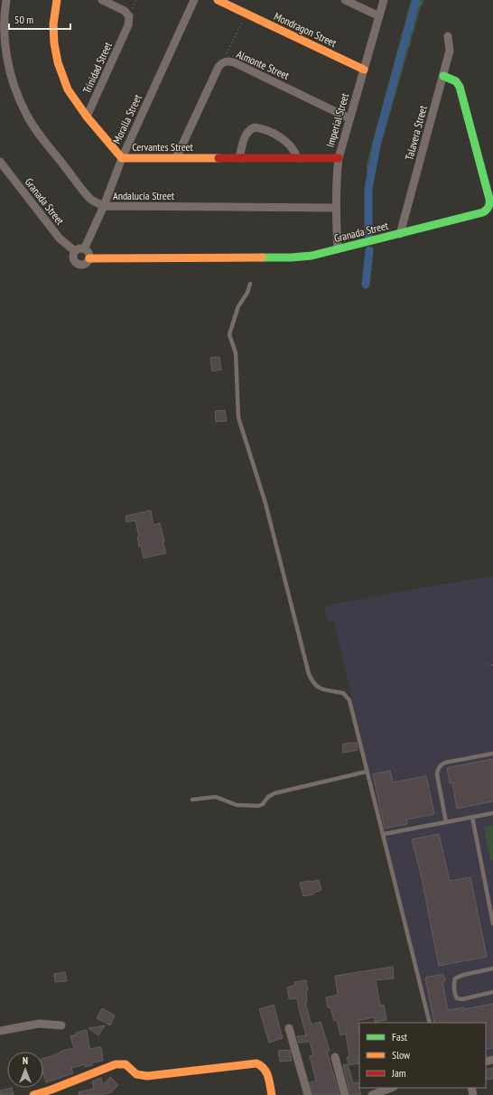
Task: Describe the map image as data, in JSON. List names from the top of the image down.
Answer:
{
  "streets": {
    "street": [
      "Mondragon Street",
      "Almonte Street",
      "Trinidad Street",
      "Moralla Street",
      "Imperial Street",
      "Talavera Street",
      "Cervantes Street",
      "Andalucia Street",
      "Granada Street"
    ]
  },
  "crossings": [
    ["Mondragon Street", "Imperial Street"],
    ["Almonte Street", "Imperial Street"],
    ["Almonte Street", "Cervantes Street"],
    ["Trinidad Street", "Cervantes Street"],
    ["Moralla Street", "Cervantes Street"],
    ["Moralla Street", "Andalucia Street"],
    ["Moralla Street", "Granada Street"],
    ["Imperial Street", "Cervantes Street"],
    ["Imperial Street", "Andalucia Street"],
    ["Imperial Street", "Granada Street"],
    ["Talavera Street", "Granada Street"]
  ],
  "legend": ["Fast", "Slow", "Jam"],
  "scale_bar": "50 m",
  "north": "top"
}
